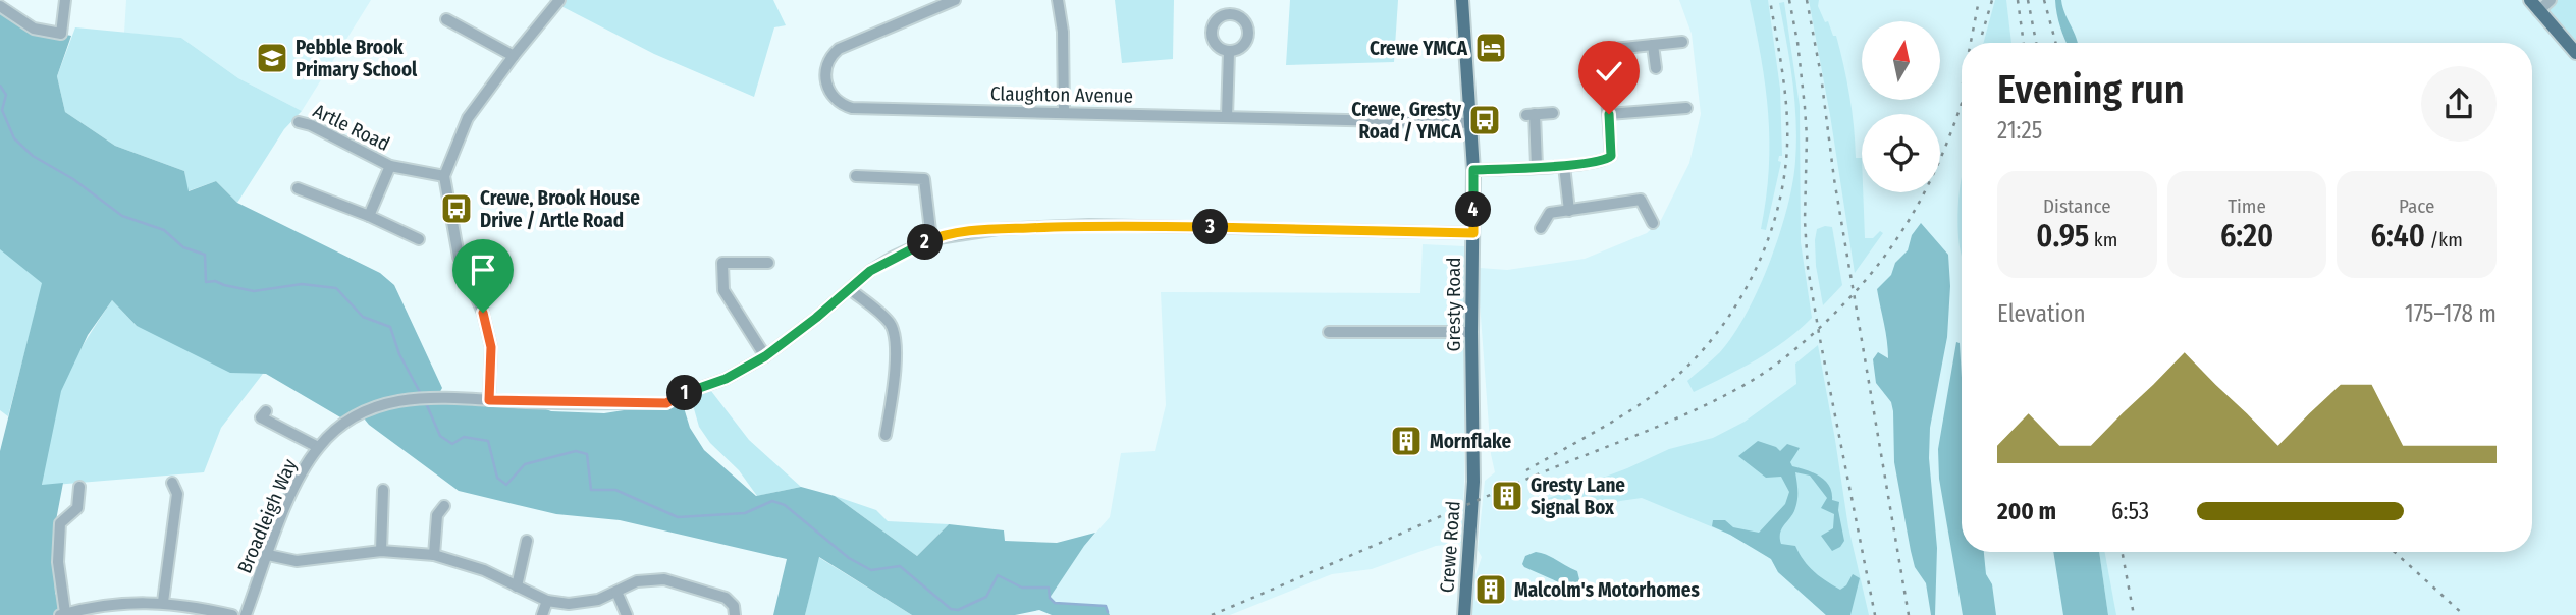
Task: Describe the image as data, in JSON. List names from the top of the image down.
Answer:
{
  "streets": {
    "main road": ["Gresty Road", "Crewe Road"],
    "street": ["Claughton Avenue", "Artle Road", "Broadleigh Way"]
  },
  "crossings": [
    ["Claughton Avenue", "Gresty Road"],
    ["Gresty Road", "Broadleigh Way"],
    ["Gresty Road", "Crewe Road"]
  ],
  "places": {
    "hotel": ["Crewe YMCA"],
    "school or university": ["Pebble Brook Primary School"],
    "bus stop": ["Crewe, Gresty Road / YMCA", "Crewe, Brook House Drive / Artle Road"],
    "building": ["Mornflake", "Gresty Lane Signal Box", "Malcolm's Motorhomes"]
  },
  "north": "top",
  "page": {
    "heading": ["Evening run", "21:25"],
    "stats": [
      ["Distance", "0.95 km"],
      ["Time", "6:20"],
      ["Pace", "6:40 /km"]
    ],
    "pins": [
      "4",
      "3",
      "2",
      "1"
    ],
    "chart": ["Elevation", "175–178 m"],
    "list": [
      {
        "name": "200 m",
        "note": "6:53"
      }
    ]
  }
}
